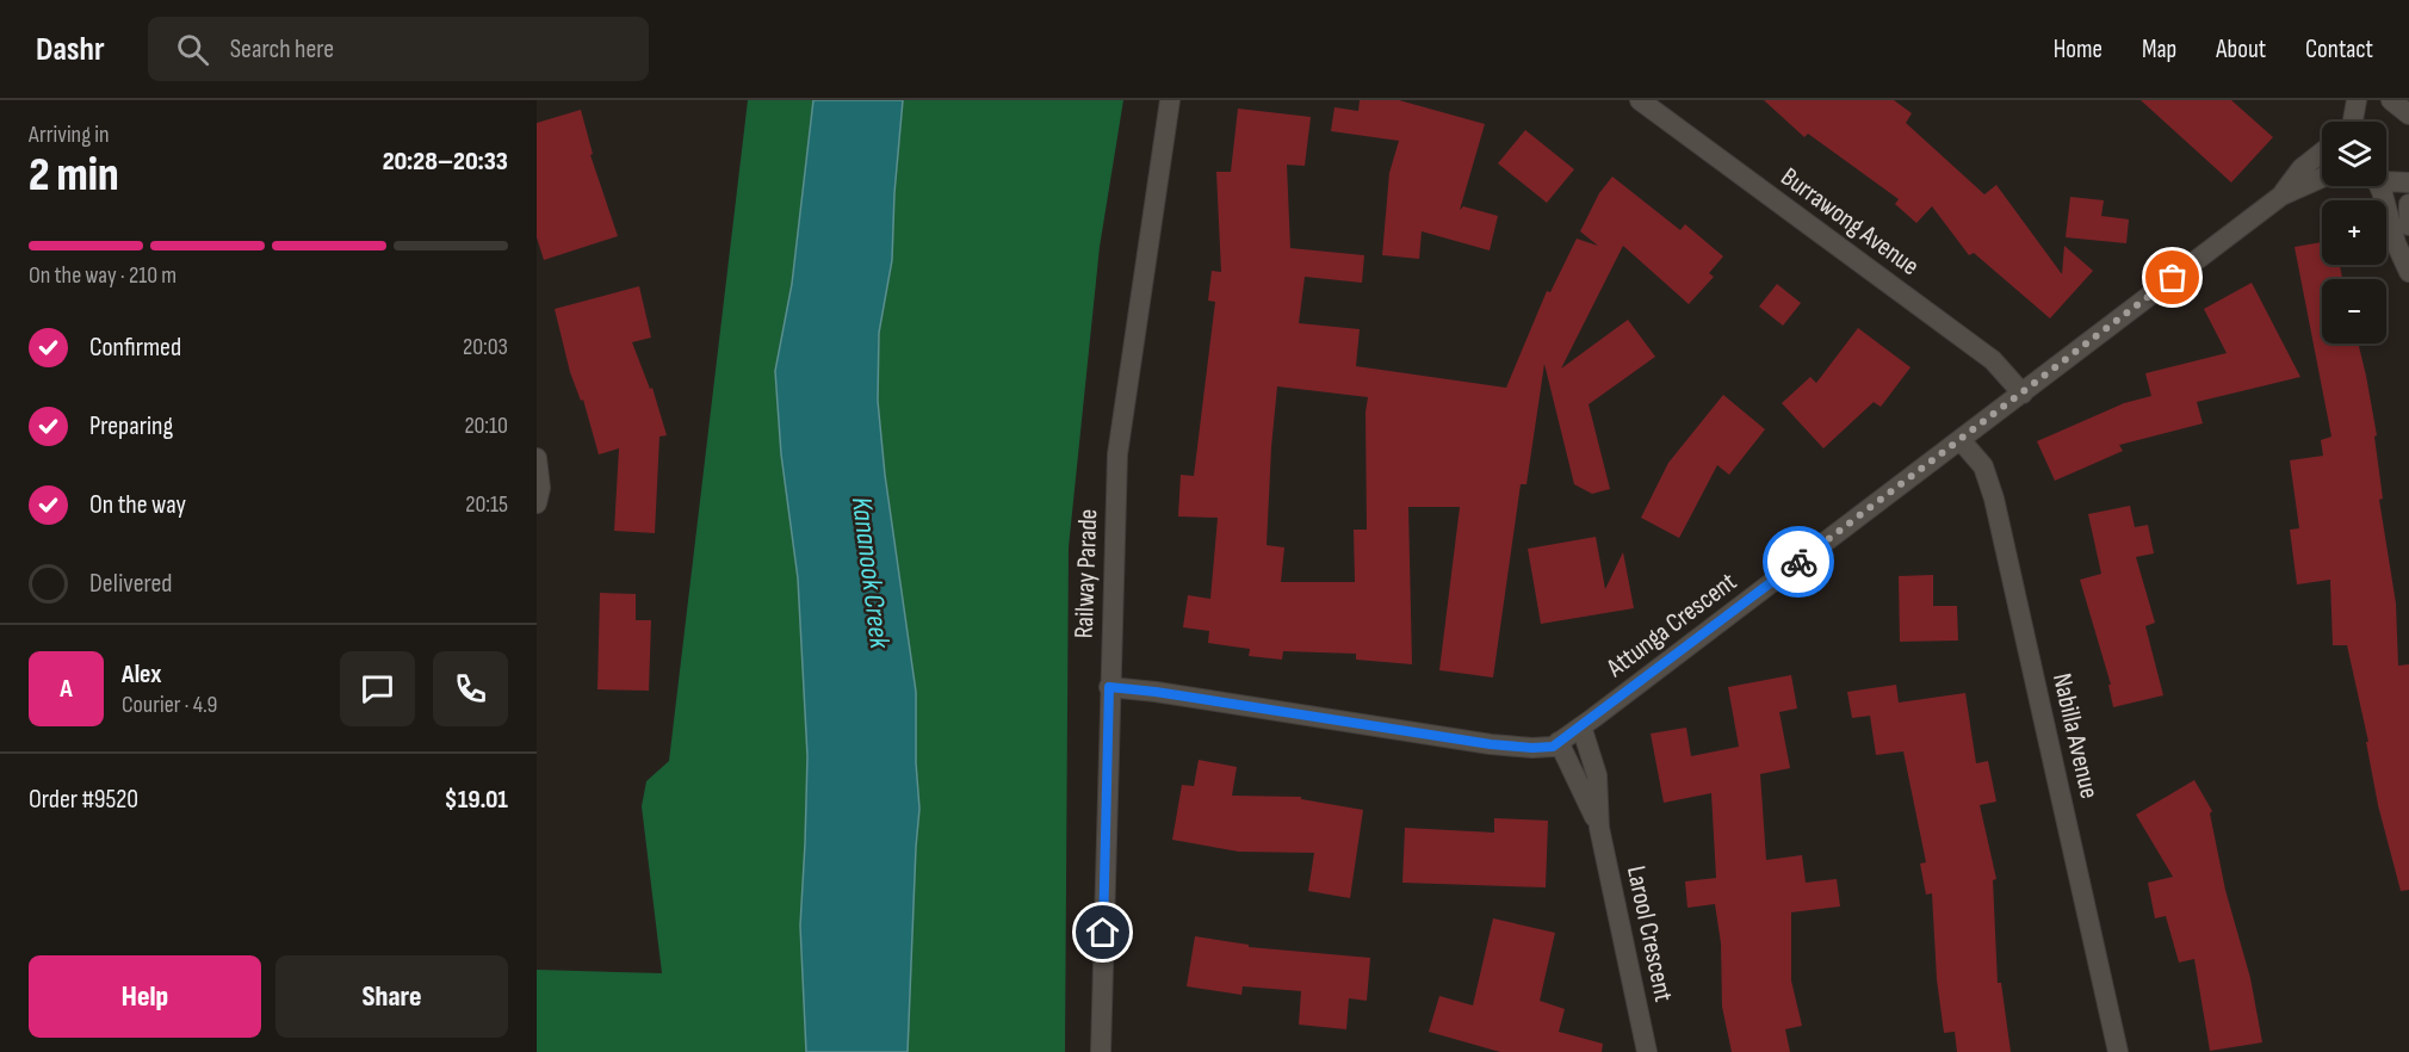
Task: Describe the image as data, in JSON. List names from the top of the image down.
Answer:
{
  "streets": {
    "street": [
      "Burrawong Avenue",
      "Railway Parade",
      "Attunga Crescent",
      "Nabilla Avenue",
      "Larool Crescent"
    ]
  },
  "crossings": [
    ["Burrawong Avenue", "Attunga Crescent"],
    ["Railway Parade", "Attunga Crescent"],
    ["Attunga Crescent", "Nabilla Avenue"],
    ["Attunga Crescent", "Larool Crescent"]
  ],
  "water": ["Kananook Creek"],
  "page": {
    "header": "Dashr",
    "search": "Search here",
    "nav": [
      "Home",
      "Map",
      "About",
      "Contact"
    ],
    "heading": ["2 min", "Arriving in", "20:28–20:33"],
    "panel": [
      "Alex",
      "Courier · 4.9",
      "Order #9520",
      "$19.01"
    ],
    "map_buttons": ["+", "−"],
    "bar": "On the way · 210 m",
    "list": [
      ["Confirmed", "20:03"],
      ["Preparing", "20:10"],
      ["On the way", "20:15"],
      "Delivered"
    ],
    "round": "A",
    "buttons": ["Help", "Share"]
  }
}
